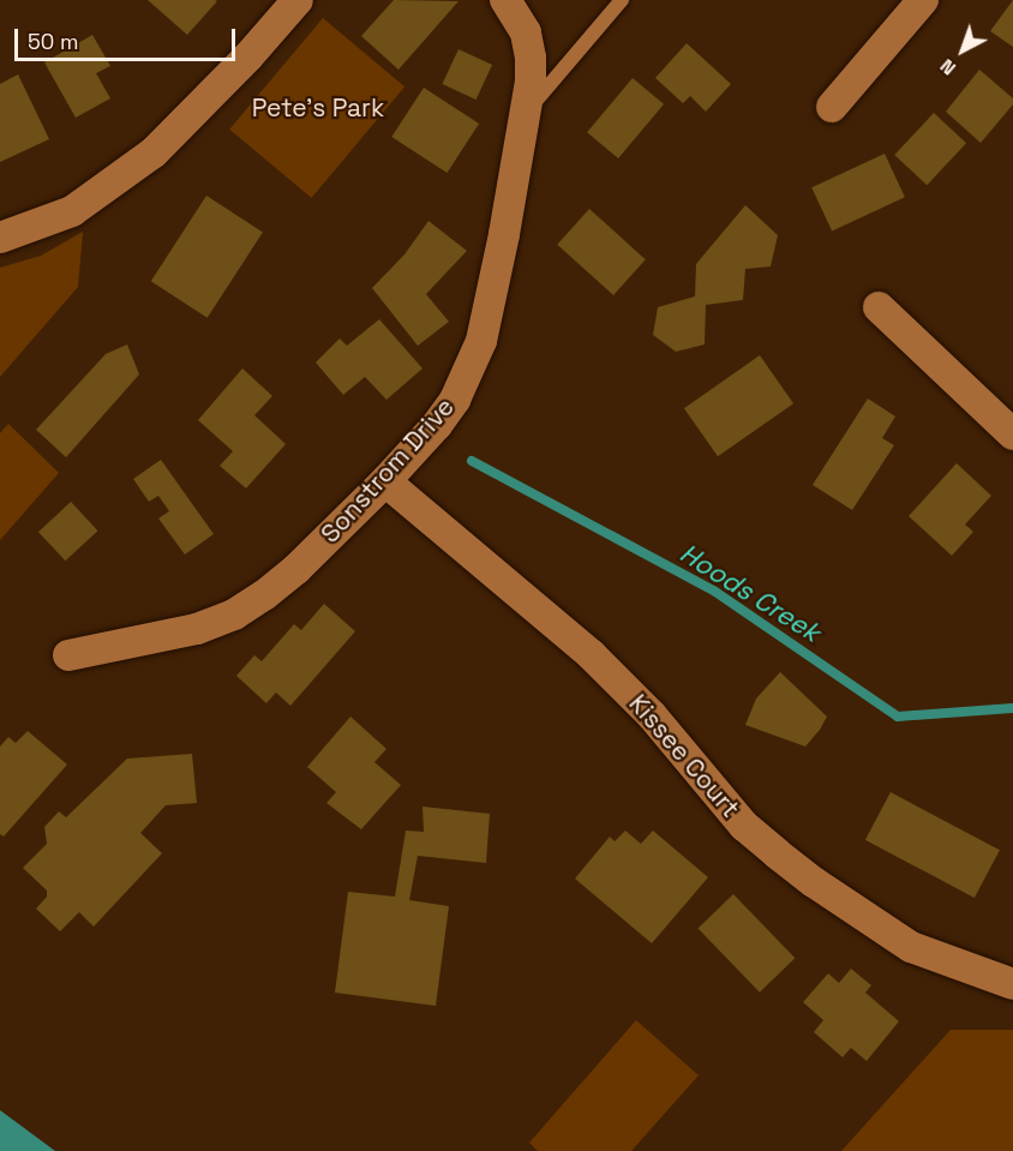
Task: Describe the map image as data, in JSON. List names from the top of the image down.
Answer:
{
  "streets": {
    "street": ["Sonstrom Drive", "Kissee Court"]
  },
  "crossings": [
    ["Sonstrom Drive", "Kissee Court"]
  ],
  "water": ["Hoods Creek"],
  "parks": ["Pete's Park"],
  "scale_bar": "50 m",
  "north": "bottom left"
}
